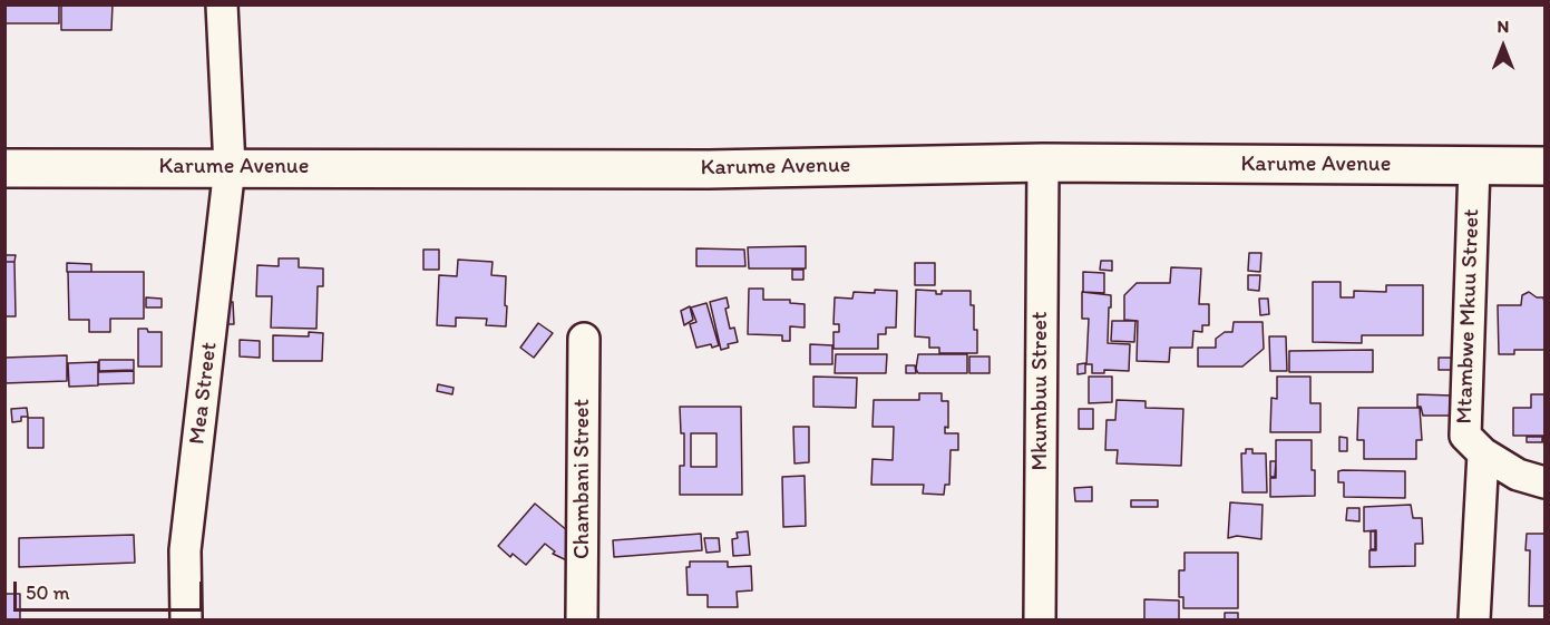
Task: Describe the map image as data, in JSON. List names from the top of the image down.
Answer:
{
  "streets": {
    "main road": ["Karume Avenue"],
    "street": [
      "Mtambwe Mkuu Street",
      "Mkumbuu Street",
      "Mea Street",
      "Chambani Street"
    ]
  },
  "crossings": [
    ["Karume Avenue", "Mtambwe Mkuu Street"],
    ["Karume Avenue", "Mkumbuu Street"],
    ["Karume Avenue", "Mea Street"]
  ],
  "scale_bar": "50 m",
  "north": "top"
}
